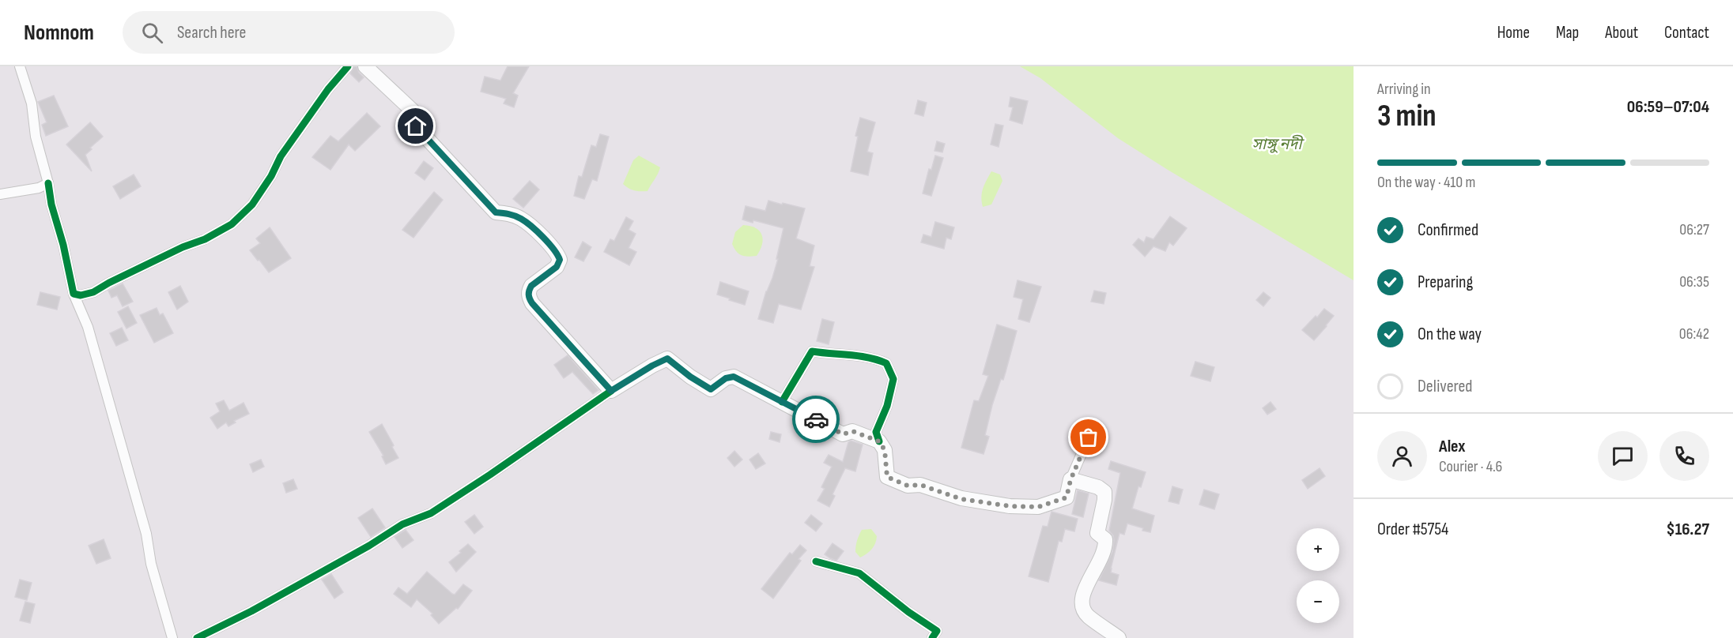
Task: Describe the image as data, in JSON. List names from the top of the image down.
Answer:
{
  "water": ["সাঙ্গু নদী"],
  "page": {
    "header": "Nomnom",
    "search": "Search here",
    "nav": [
      "Home",
      "Map",
      "About",
      "Contact"
    ],
    "heading": ["3 min", "Arriving in", "06:59–07:04"],
    "panel": [
      "Alex",
      "Courier · 4.6",
      "Order #5754",
      "$16.27"
    ],
    "bar": "On the way · 410 m",
    "list": [
      ["Confirmed", "06:27"],
      ["Preparing", "06:35"],
      ["On the way", "06:42"],
      "Delivered"
    ],
    "map_buttons": ["+", "−"]
  }
}
